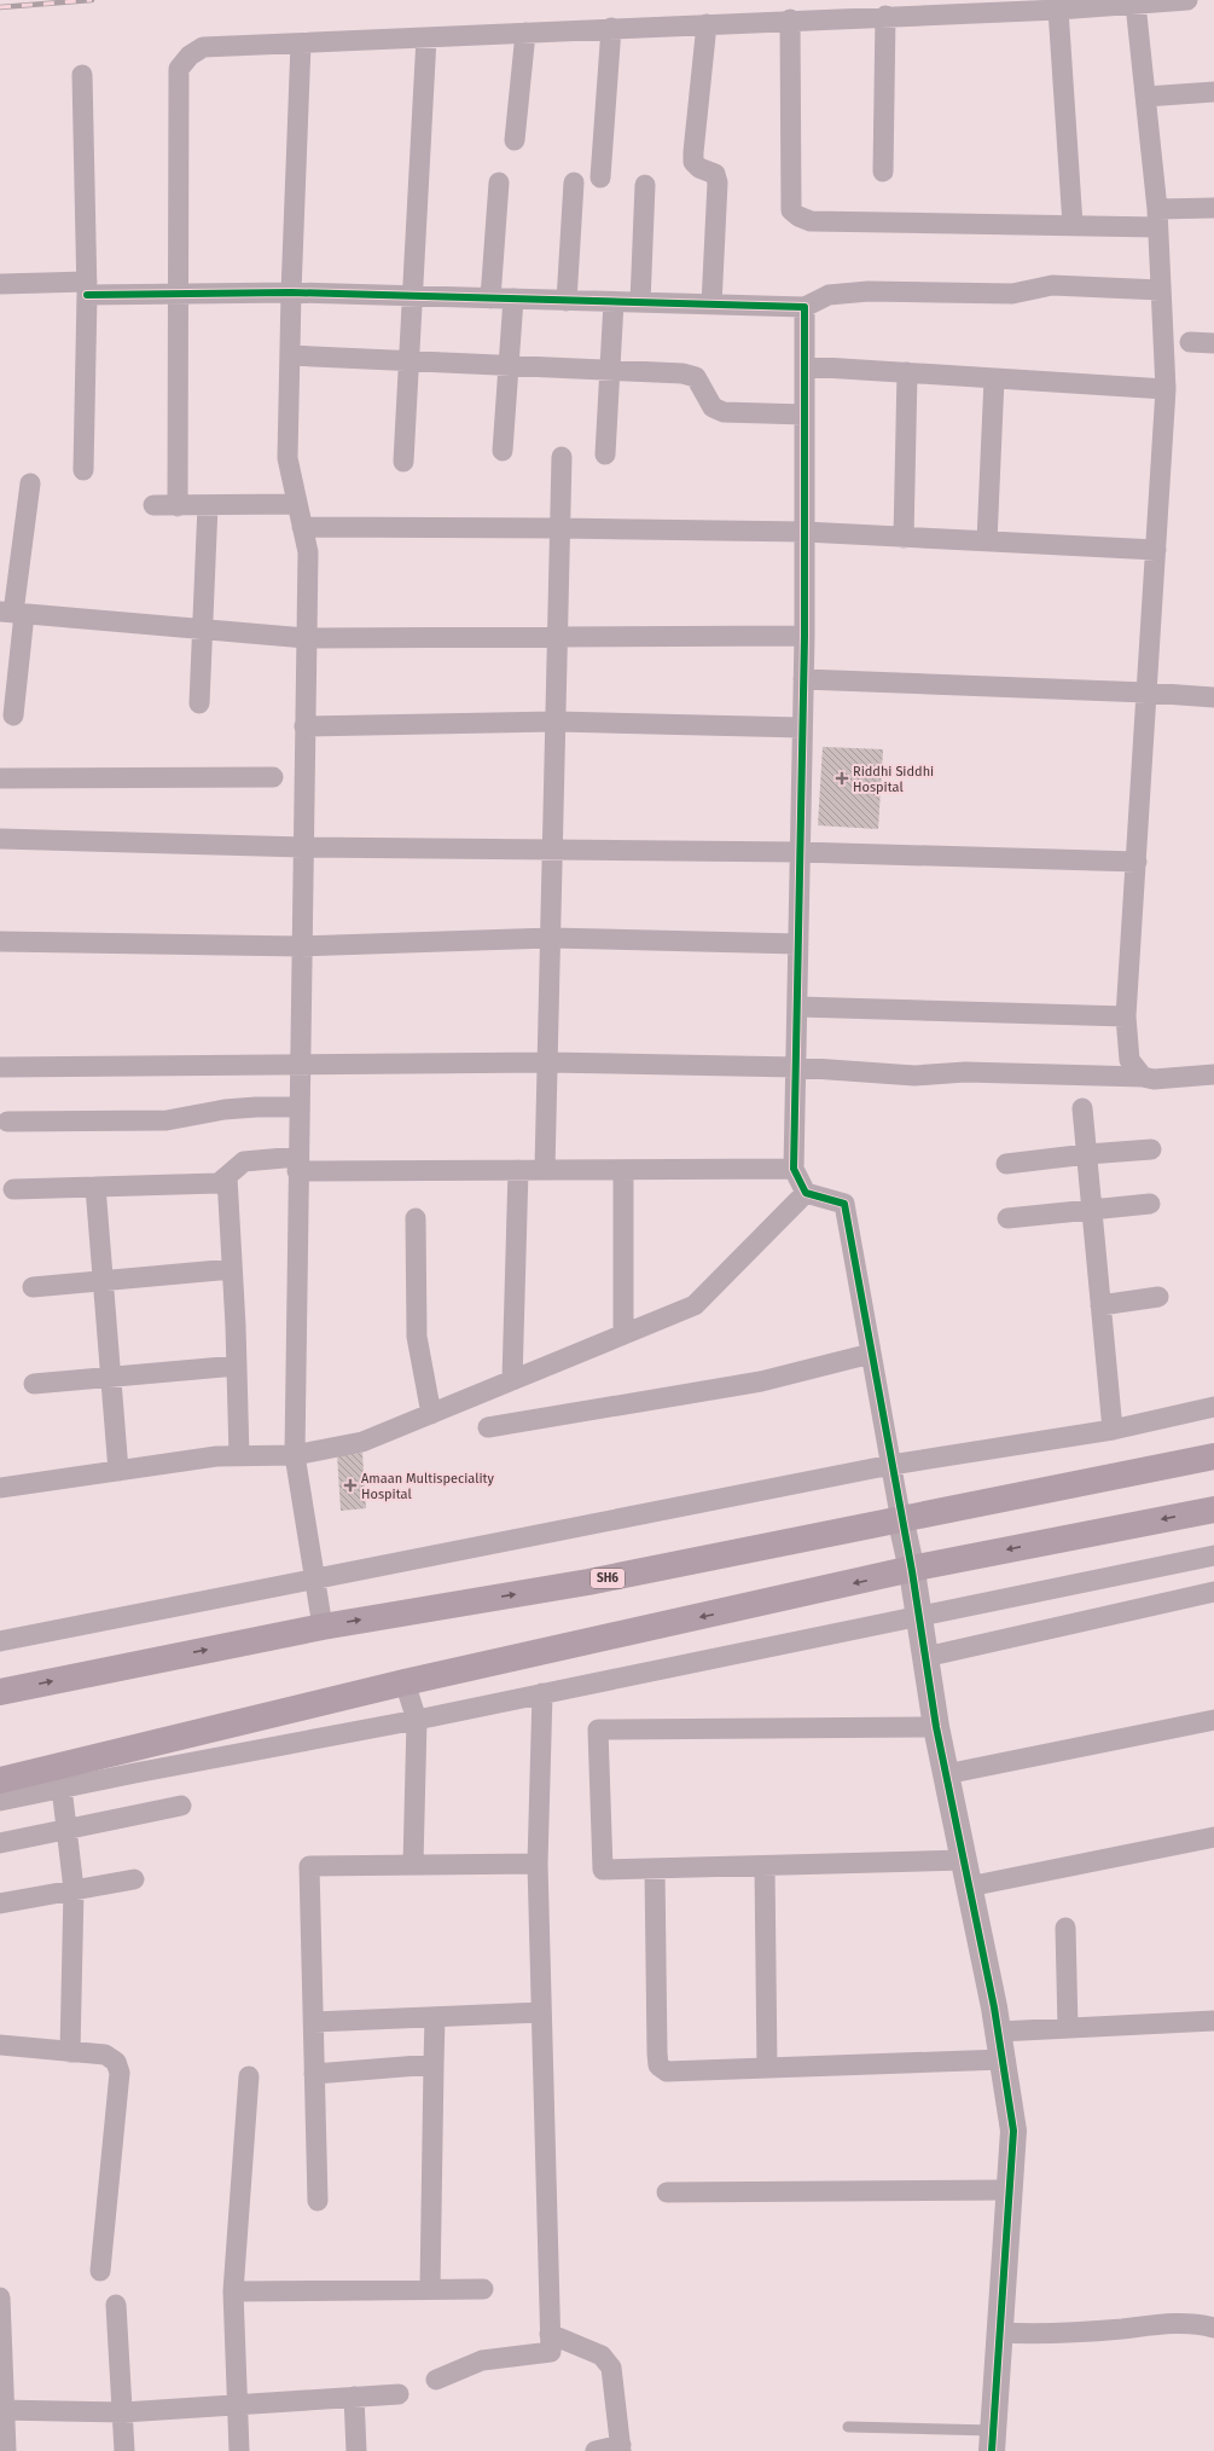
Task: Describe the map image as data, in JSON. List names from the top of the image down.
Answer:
{
  "streets": {
    "highway": ["SH6"]
  },
  "places": {
    "health": ["Riddhi Siddhi Hospital", "Amaan Multispeciality Hospital"]
  }
}
